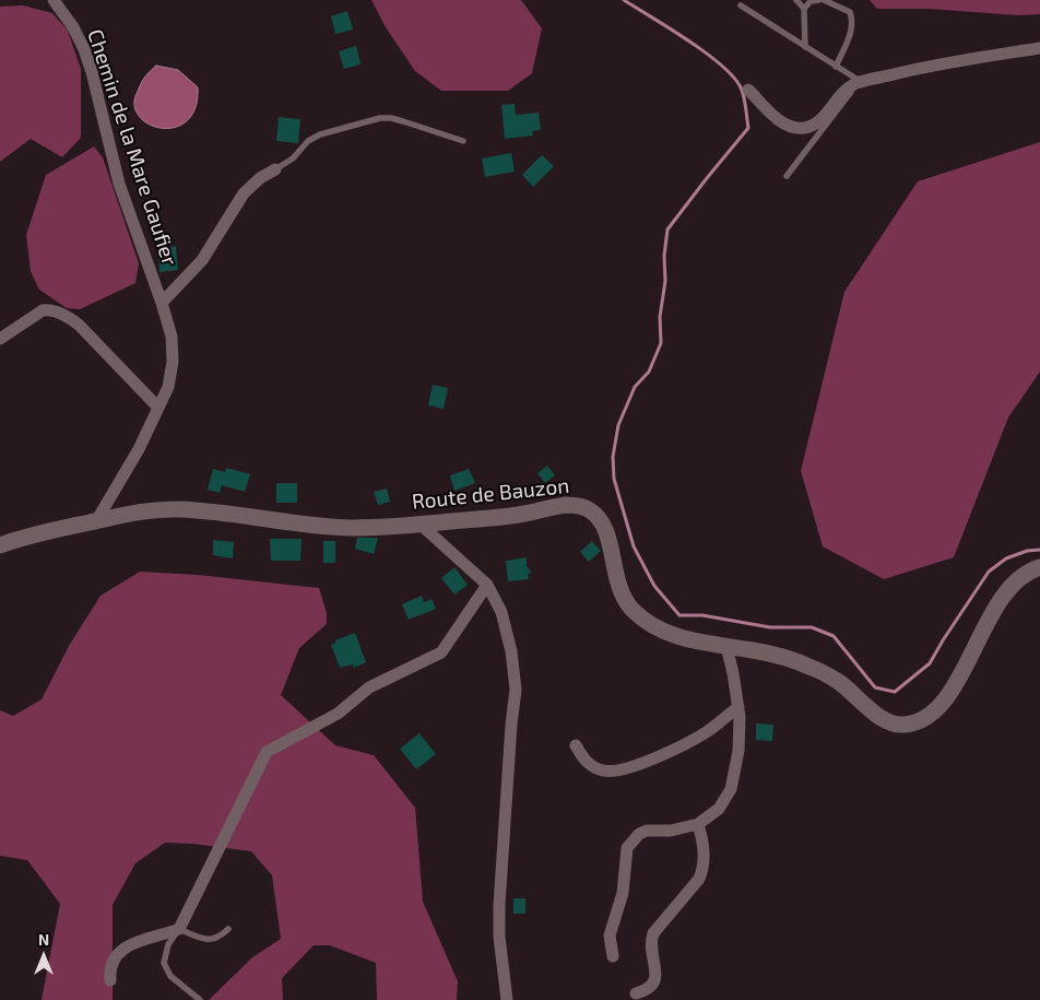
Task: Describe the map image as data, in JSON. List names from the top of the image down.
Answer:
{
  "streets": {
    "street": ["Chemin de la Mare Gaufier", "Route de Bauzon"]
  },
  "crossings": [
    ["Chemin de la Mare Gaufier", "Route de Bauzon"]
  ],
  "north": "top"
}
